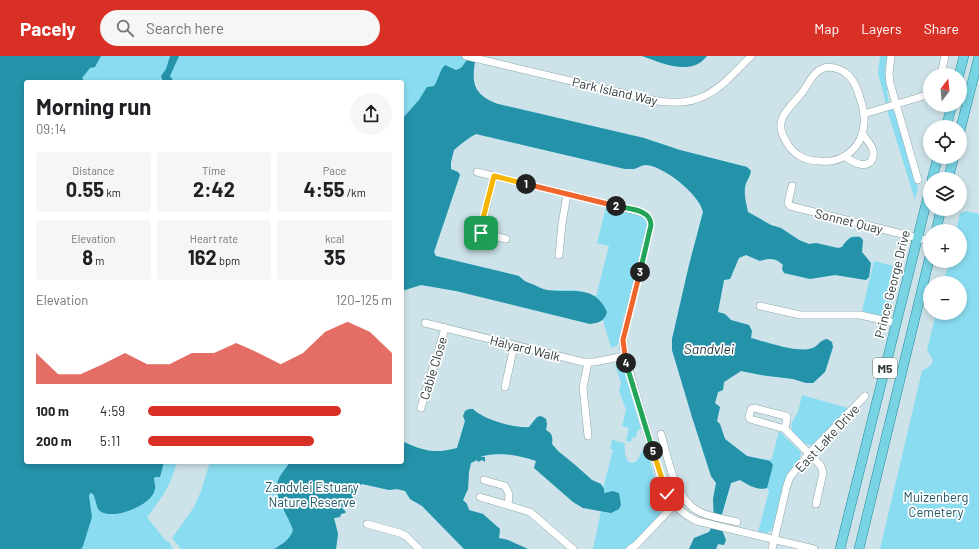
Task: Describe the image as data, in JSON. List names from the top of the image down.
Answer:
{
  "streets": {
    "main road": ["Prince George Drive", "M5"],
    "street": [
      "Park Island Way",
      "Sonnet Quay",
      "Halyard Walk",
      "Cable Close",
      "East Lake Drive"
    ]
  },
  "crossings": [
    ["Sonnet Quay", "Prince George Drive"],
    ["Halyard Walk", "Cable Close"]
  ],
  "water": ["Sandvlei"],
  "parks": ["Zandvlei Estuary Nature Reserve", "Muizenberg Cemetery"],
  "north": "top",
  "page": {
    "header": "Pacely",
    "search": "Search here",
    "nav": ["Map", "Layers", "Share"],
    "map_buttons": ["+", "−"],
    "heading": ["Morning run", "09:14"],
    "stats": [
      ["Distance", "0.55 km"],
      ["Time", "2:42"],
      ["Pace", "4:55 /km"],
      ["Elevation", "8 m"],
      ["Heart rate", "162 bpm"],
      ["kcal", "35"]
    ],
    "pins": [
      "1",
      "2",
      "3",
      "4",
      "5"
    ],
    "chart": ["Elevation", "120–125 m"],
    "list": [
      {
        "name": "100 m",
        "note": "4:59"
      },
      {
        "name": "200 m",
        "note": "5:11"
      }
    ]
  }
}
